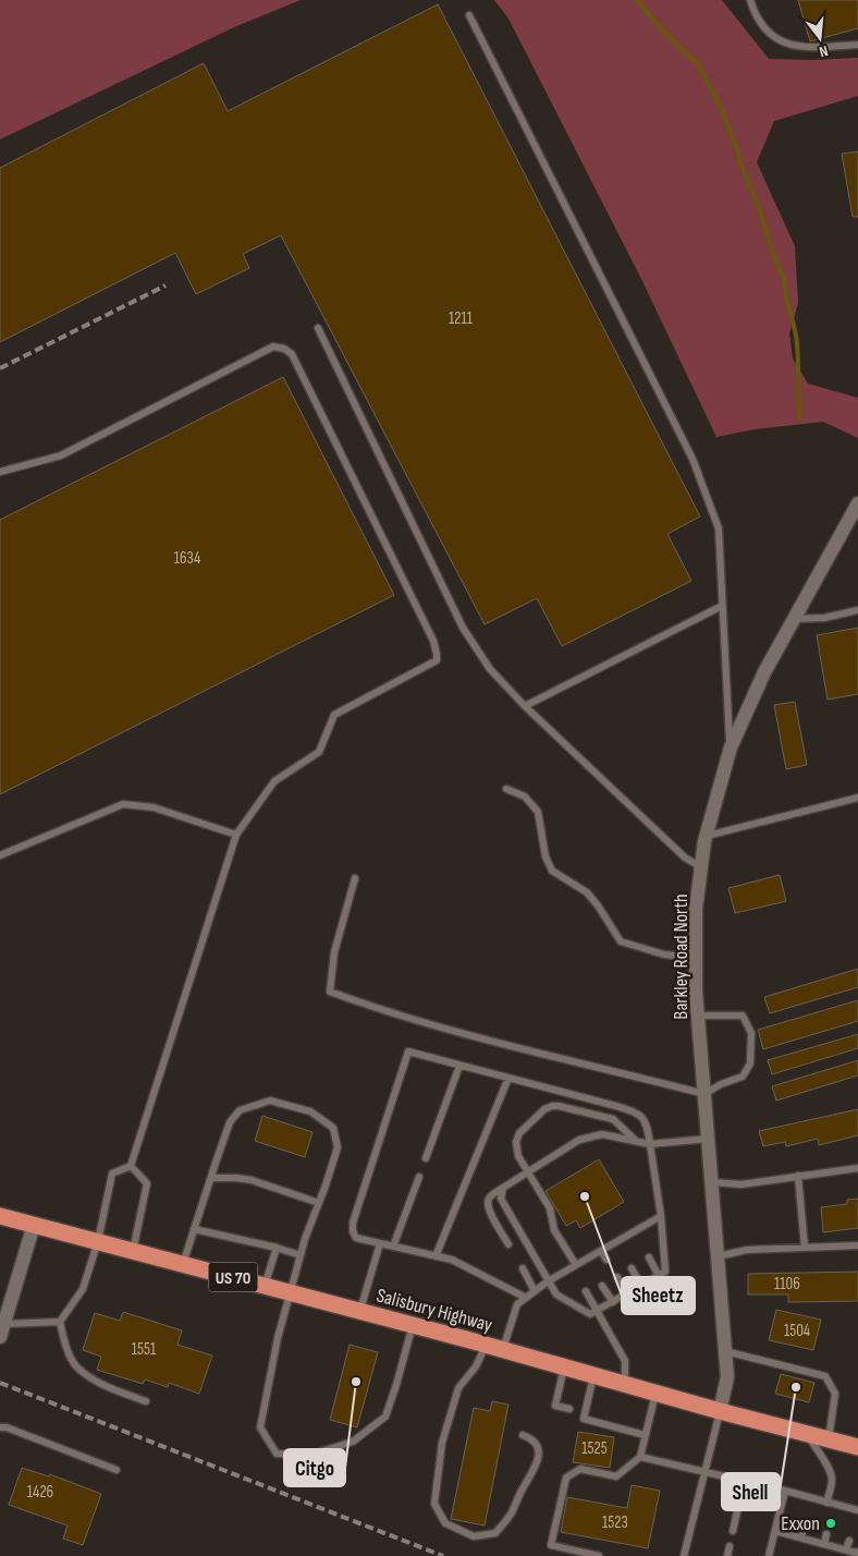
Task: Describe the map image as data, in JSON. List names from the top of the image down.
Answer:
{
  "streets": {
    "highway": ["US 70", "Salisbury Highway"],
    "street": ["Barkley Road North"]
  },
  "crossings": [
    ["Barkley Road North", "Salisbury Highway"]
  ],
  "places": [
    "Sheetz",
    "Citgo",
    "Shell",
    "Exxon"
  ],
  "house_numbers": [
    "1211",
    "1634",
    "1106",
    "1504",
    "1551",
    "1525",
    "1426",
    "1523"
  ],
  "north": "bottom"
}
